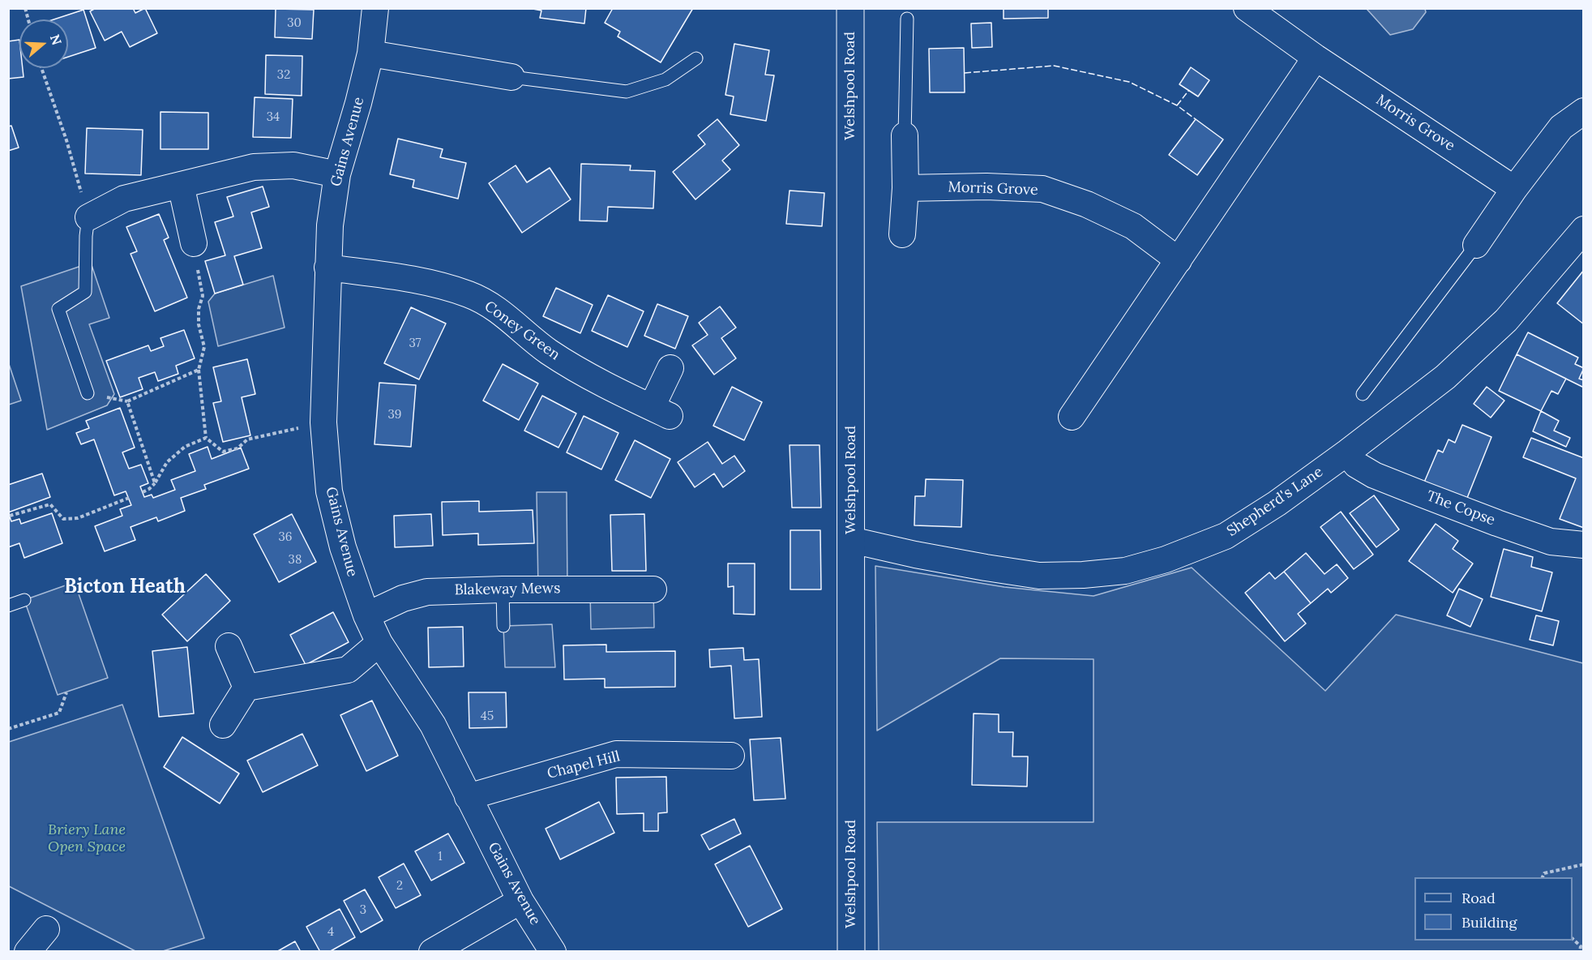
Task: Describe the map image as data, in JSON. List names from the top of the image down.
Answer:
{
  "streets": {
    "main road": ["Welshpool Road"],
    "street": [
      "Morris Grove",
      "Gains Avenue",
      "Coney Green",
      "Shepherd's Lane",
      "The Copse",
      "Blakeway Mews",
      "Chapel Hill"
    ]
  },
  "crossings": [
    ["Welshpool Road", "Shepherd's Lane"],
    ["Gains Avenue", "Coney Green"],
    ["Gains Avenue", "Blakeway Mews"],
    ["Gains Avenue", "Chapel Hill"],
    ["Shepherd's Lane", "The Copse"]
  ],
  "districts": ["Bicton Heath"],
  "parks": ["Briery Lane Open Space"],
  "house_numbers": [
    "30",
    "32",
    "34",
    "37",
    "39",
    "36",
    "38",
    "45",
    "1",
    "2",
    "3",
    "4"
  ],
  "legend": ["Road", "Building"],
  "north": "right"
}
